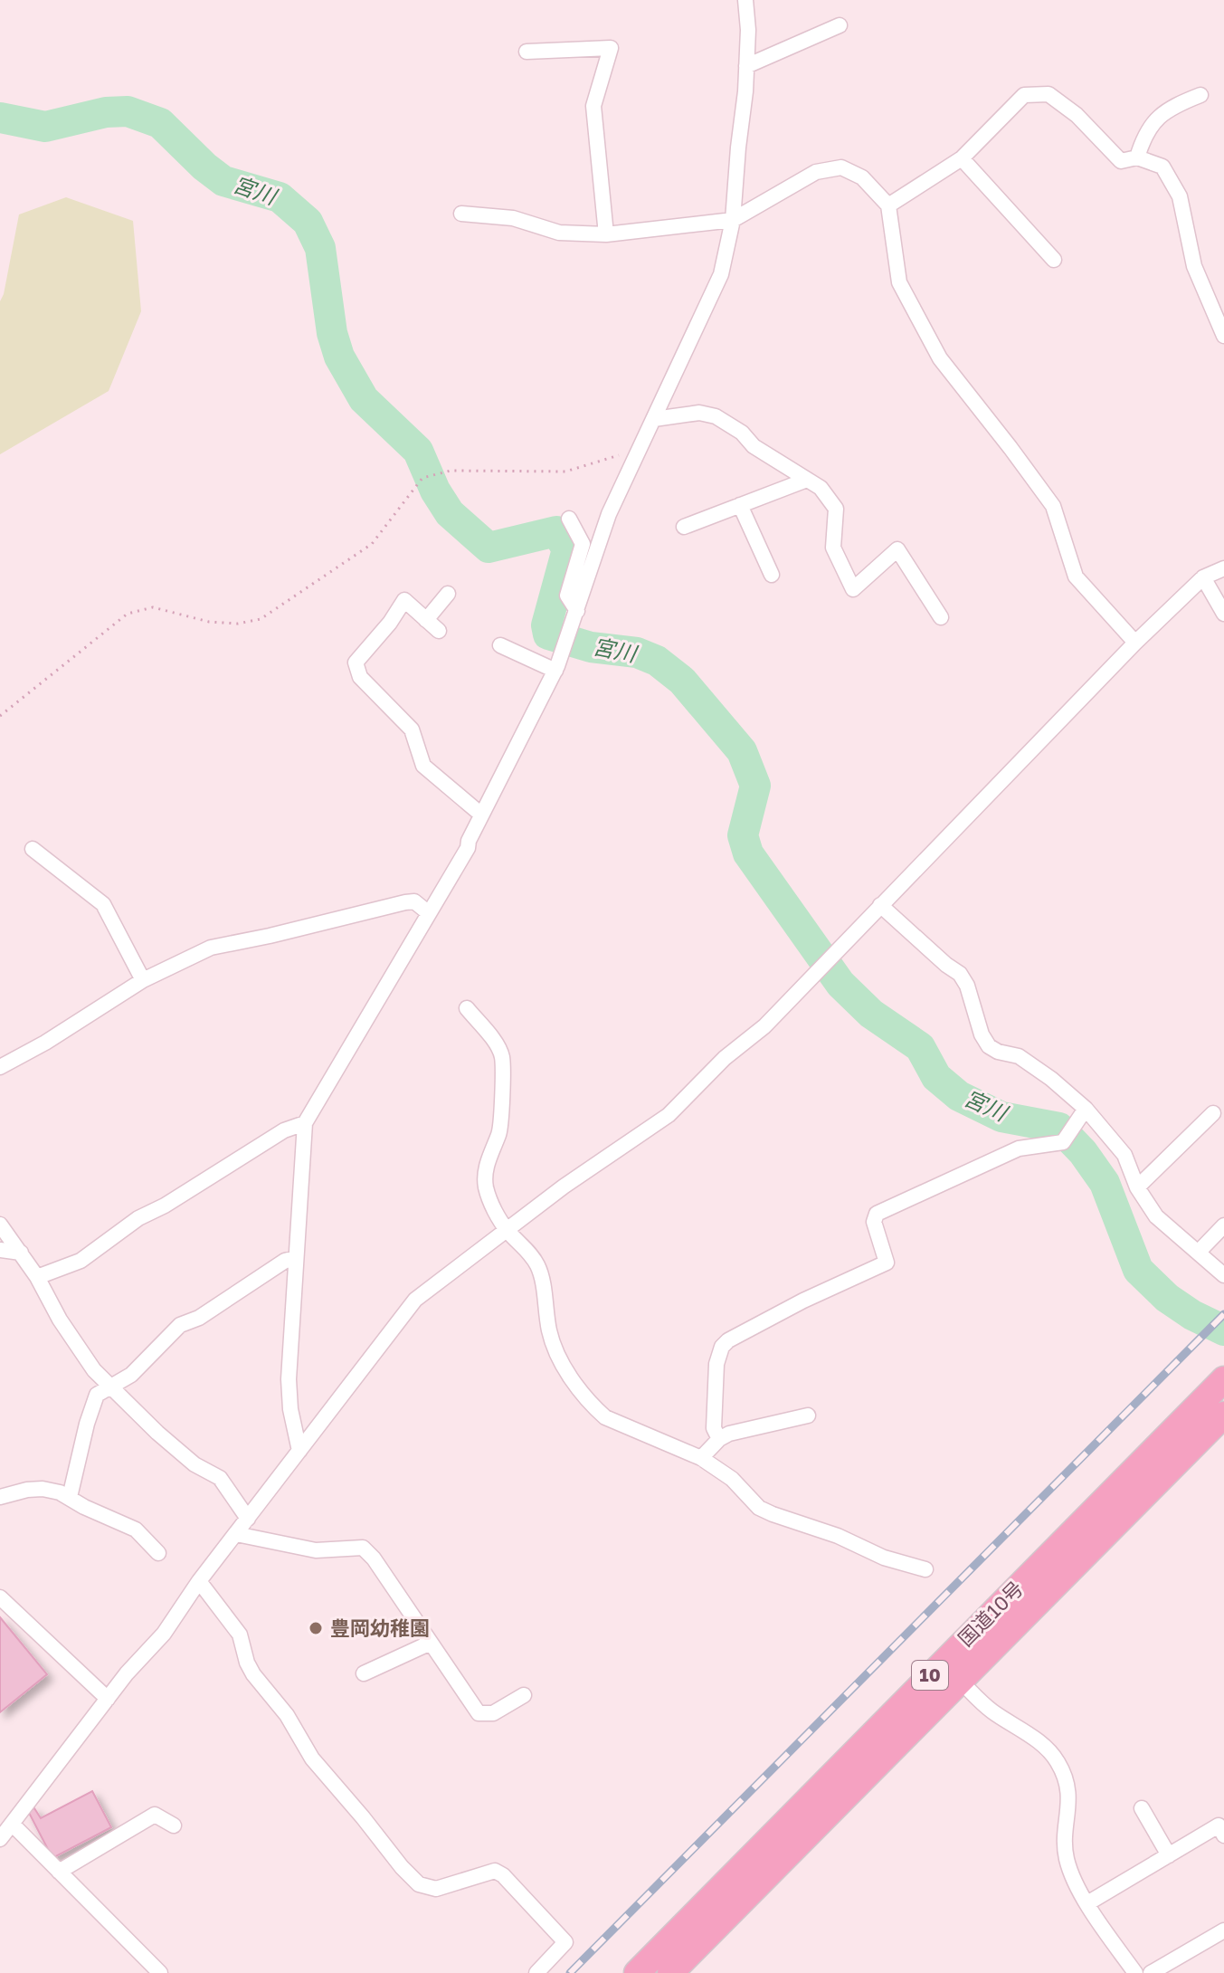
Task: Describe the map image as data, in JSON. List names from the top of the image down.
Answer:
{
  "streets": {
    "highway": ["国道10号", "10"]
  },
  "water": ["宮川"],
  "places": ["豊岡幼稚園"]
}
